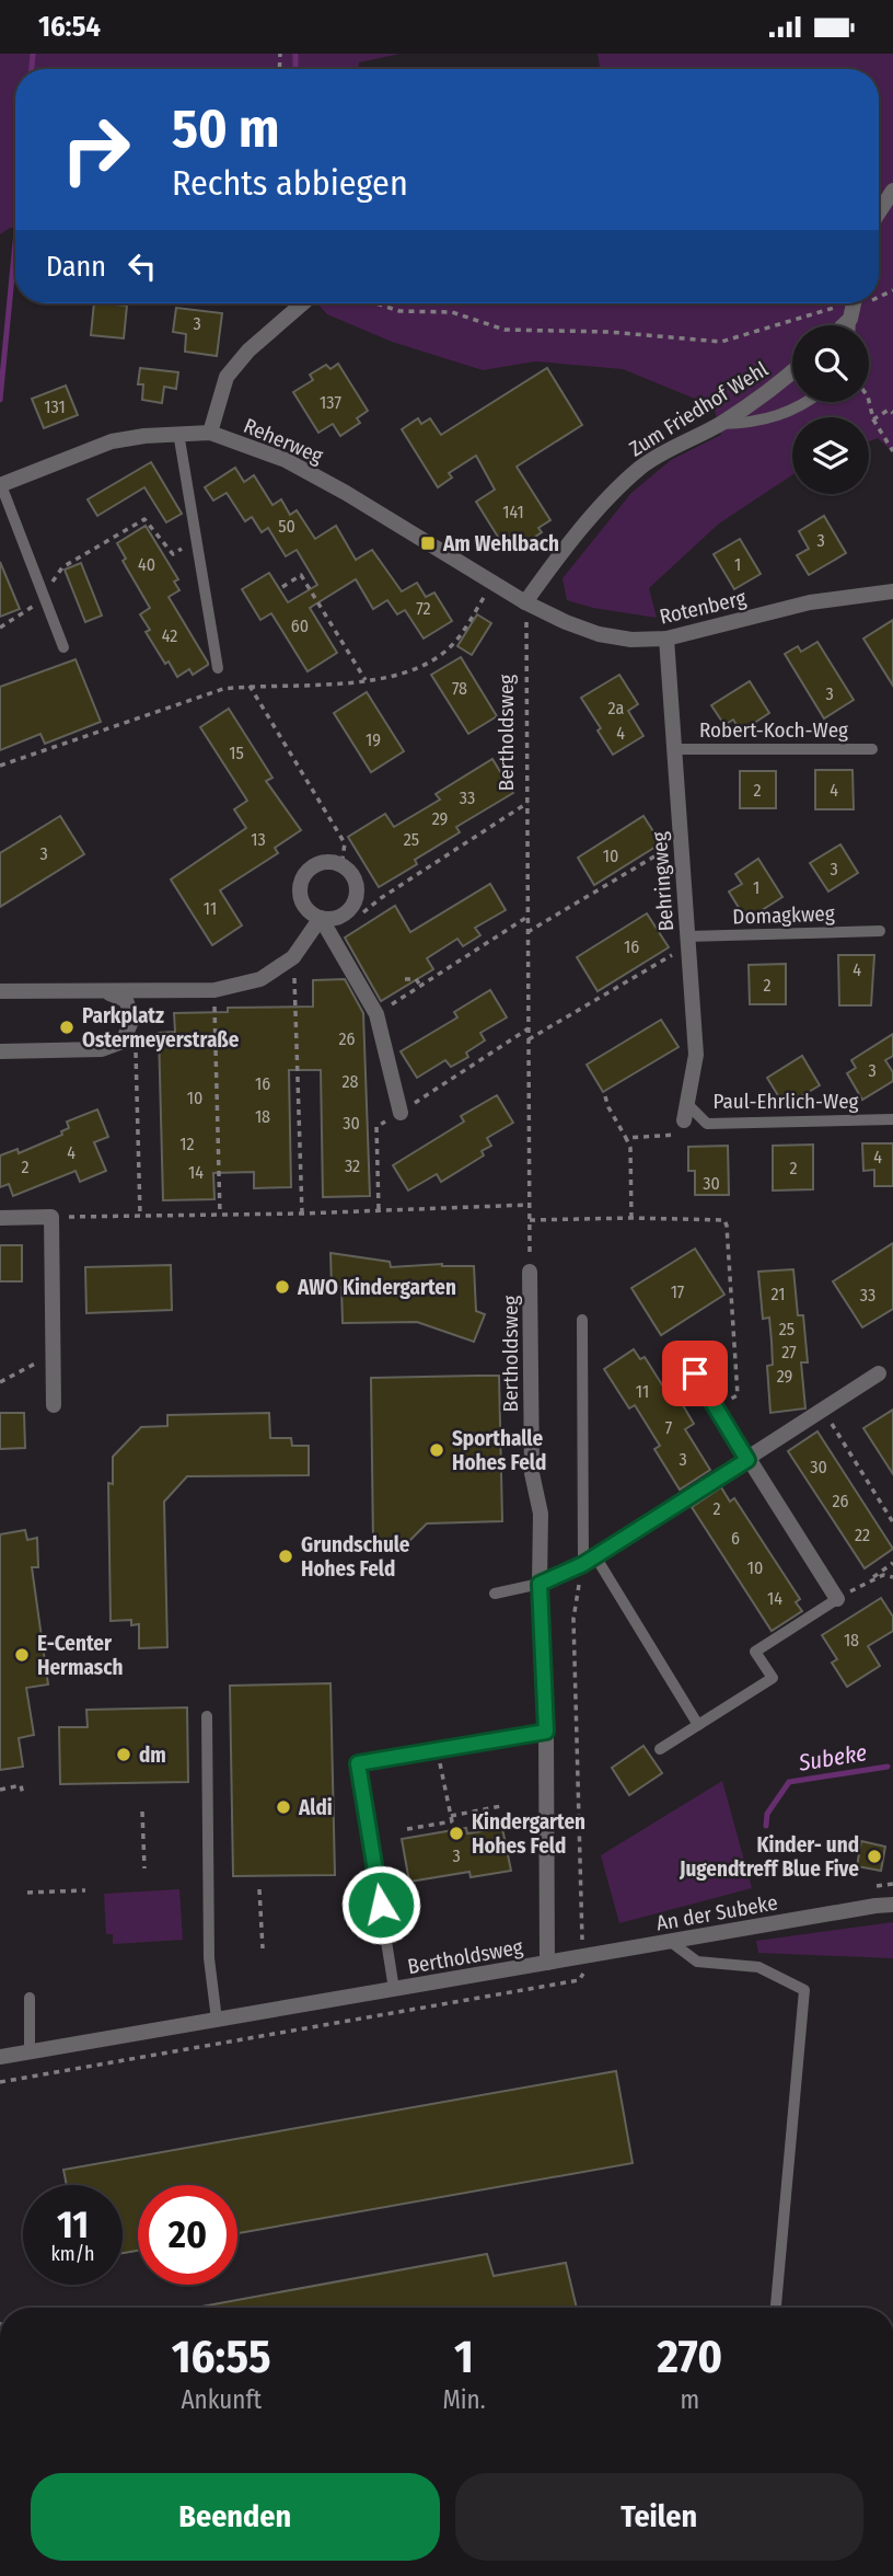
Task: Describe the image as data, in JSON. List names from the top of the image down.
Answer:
{
  "streets": {
    "street": [
      "Zum Friedhof Wehl",
      "Reherweg",
      "Rotenberg",
      "Bertholdsweg",
      "Behringweg",
      "An der Subeke"
    ],
    "lane": ["Robert-Koch-Weg", "Domagkweg", "Paul-Ehrlich-Weg"]
  },
  "crossings": [
    ["Zum Friedhof Wehl", "Reherweg"],
    ["Zum Friedhof Wehl", "Rotenberg"],
    ["Zum Friedhof Wehl", "Bertholdsweg"],
    ["Reherweg", "Rotenberg"],
    ["Reherweg", "Bertholdsweg"],
    ["Rotenberg", "Bertholdsweg"],
    ["Rotenberg", "Behringweg"],
    ["Robert-Koch-Weg", "Behringweg"],
    ["Bertholdsweg", "An der Subeke"],
    ["Behringweg", "Domagkweg"],
    ["Behringweg", "Paul-Ehrlich-Weg"]
  ],
  "water": ["Subeke"],
  "places": {
    "transit": ["Am Wehlbach"],
    "other": [
      "Parkplatz Ostermeyerstraße",
      "AWO Kindergarten",
      "Sporthalle Hohes Feld",
      "Grundschule Hohes Feld",
      "E-Center Hermasch",
      "dm",
      "Aldi",
      "Kindergarten Hohes Feld",
      "Kinder- und Jugendtreff Blue Five"
    ]
  },
  "house_numbers": [
    "3",
    "137",
    "131",
    "141",
    "50",
    "3",
    "40",
    "1",
    "72",
    "60",
    "42",
    "78",
    "3",
    "2a",
    "4",
    "19",
    "15",
    "2",
    "4",
    "33",
    "29",
    "13",
    "25",
    "3",
    "10",
    "3",
    "1",
    "11",
    "16",
    "4",
    "2",
    "26",
    "3",
    "28",
    "16",
    "10",
    "18",
    "30",
    "12",
    "4",
    "4",
    "32",
    "2",
    "2",
    "14",
    "30",
    "17",
    "21",
    "33",
    "25",
    "27",
    "29",
    "11",
    "7",
    "3",
    "30",
    "26",
    "2",
    "22",
    "6",
    "10",
    "14",
    "18",
    "3"
  ],
  "page": {
    "status": "16:54",
    "turn": ["50 m", "Rechts abbiegen"],
    "then": "Dann",
    "speed": "11 km/h",
    "limit": "20",
    "eta": [
      "16:55",
      "Ankunft",
      "1",
      "Min.",
      "270",
      "m"
    ],
    "buttons": ["Beenden", "Teilen"]
  }
}
